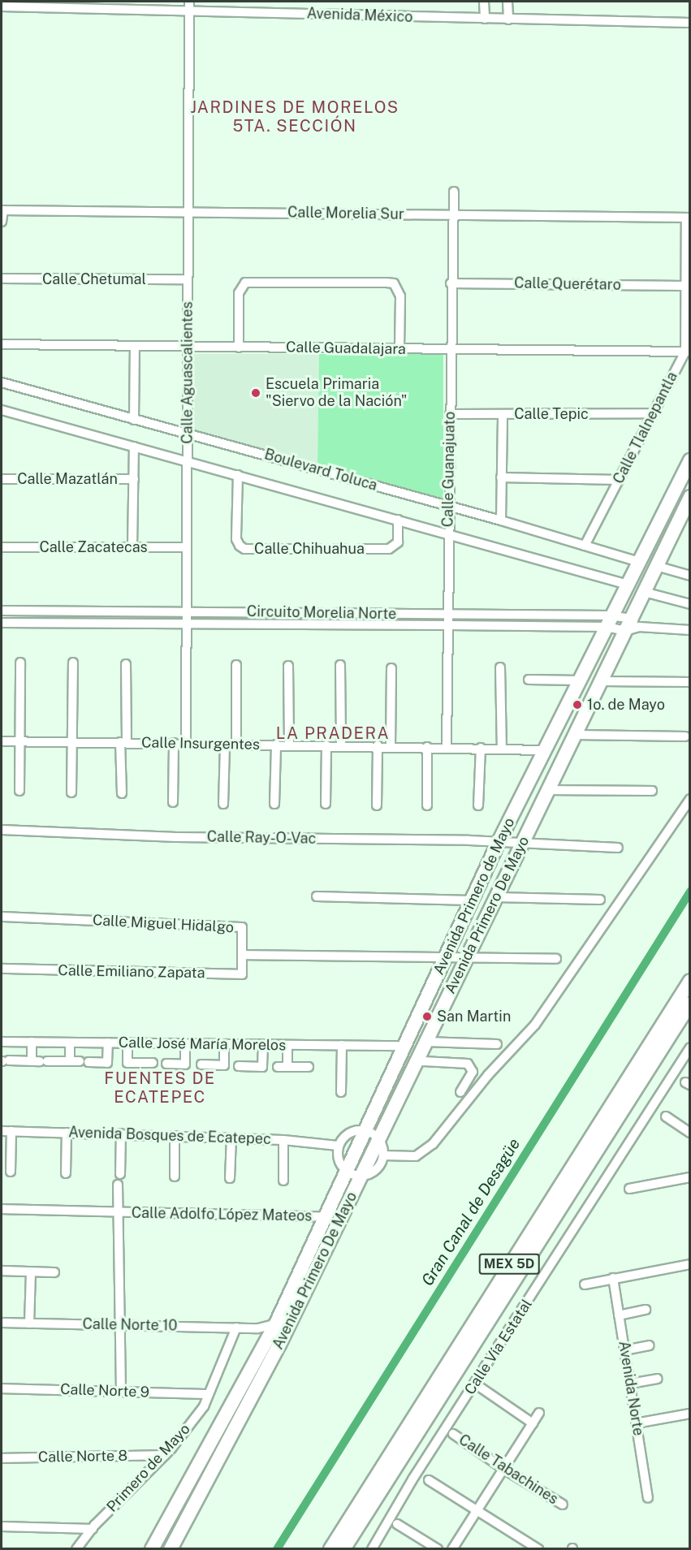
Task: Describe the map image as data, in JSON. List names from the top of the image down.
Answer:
{
  "streets": {
    "highway": ["Avenida Primero de Mayo", "Avenida Primero De Mayo", "MEX 5D"],
    "street": [
      "Avenida México",
      "Calle Morelia Sur",
      "Calle Chetumal",
      "Calle Querétaro",
      "Calle Guadalajara",
      "Calle Aguascalientes",
      "Calle Tepic",
      "Calle Tlalnepantla",
      "Calle Guanajuato",
      "Boulevard Toluca",
      "Calle Mazatlán",
      "Calle Zacatecas",
      "Calle Chihuahua",
      "Circuito Morelia Norte",
      "Calle Insurgentes",
      "Calle Ray-O-Vac",
      "Calle Miguel Hidalgo",
      "Calle Emiliano Zapata",
      "Calle José María Morelos",
      "Avenida Bosques de Ecatepec",
      "Calle Adolfo López Mateos",
      "Calle Norte 10",
      "Calle Vía Estatal",
      "Avenida Norte",
      "Calle Norte 9",
      "Calle Norte 8",
      "Primero de Mayo",
      "Calle Tabachines"
    ]
  },
  "crossings": [
    ["Avenida México", "Calle Aguascalientes"],
    ["Calle Morelia Sur", "Calle Aguascalientes"],
    ["Calle Morelia Sur", "Calle Tlalnepantla"],
    ["Calle Morelia Sur", "Calle Guanajuato"],
    ["Calle Chetumal", "Calle Aguascalientes"],
    ["Calle Querétaro", "Calle Tlalnepantla"],
    ["Calle Querétaro", "Calle Guanajuato"],
    ["Calle Guadalajara", "Calle Aguascalientes"],
    ["Calle Guadalajara", "Calle Tlalnepantla"],
    ["Calle Guadalajara", "Calle Guanajuato"],
    ["Calle Aguascalientes", "Boulevard Toluca"],
    ["Calle Aguascalientes", "Calle Zacatecas"],
    ["Calle Aguascalientes", "Circuito Morelia Norte"],
    ["Calle Aguascalientes", "Calle Insurgentes"],
    ["Calle Tepic", "Calle Tlalnepantla"],
    ["Calle Tepic", "Calle Guanajuato"],
    ["Calle Tlalnepantla", "Boulevard Toluca"],
    ["Calle Guanajuato", "Boulevard Toluca"],
    ["Calle Guanajuato", "Circuito Morelia Norte"],
    ["Calle Guanajuato", "Calle Insurgentes"],
    ["Boulevard Toluca", "Calle Chihuahua"],
    ["Boulevard Toluca", "Avenida Primero de Mayo"],
    ["Circuito Morelia Norte", "Avenida Primero de Mayo"],
    ["Circuito Morelia Norte", "Avenida Primero De Mayo"],
    ["Calle Insurgentes", "Avenida Primero de Mayo"],
    ["Calle Ray-O-Vac", "Avenida Primero de Mayo"],
    ["Calle Ray-O-Vac", "Avenida Primero De Mayo"],
    ["Avenida Primero de Mayo", "Avenida Primero De Mayo"],
    ["Avenida Primero de Mayo", "Calle Miguel Hidalgo"],
    ["Avenida Primero de Mayo", "Calle José María Morelos"],
    ["Avenida Primero de Mayo", "Calle Adolfo López Mateos"],
    ["Avenida Primero de Mayo", "Calle Norte 10"],
    ["Avenida Primero De Mayo", "Calle Miguel Hidalgo"],
    ["Avenida Primero De Mayo", "Calle Norte 10"],
    ["Calle Miguel Hidalgo", "Calle Emiliano Zapata"],
    ["Calle Adolfo López Mateos", "Calle Norte 10"],
    ["Calle Adolfo López Mateos", "Calle Norte 9"],
    ["Calle Norte 10", "Primero de Mayo"],
    ["Calle Norte 9", "Primero de Mayo"],
    ["Calle Norte 8", "Primero de Mayo"]
  ],
  "districts": ["JARDINES DE MORELOS 5TA. SECCIÓN", "LA PRADERA", "FUENTES DE ECATEPEC"],
  "water": ["Gran Canal de Desagüe"],
  "places": ["Escuela Primaria \"Siervo de la Nación\"", "1o. de Mayo", "San Martin"]
}
